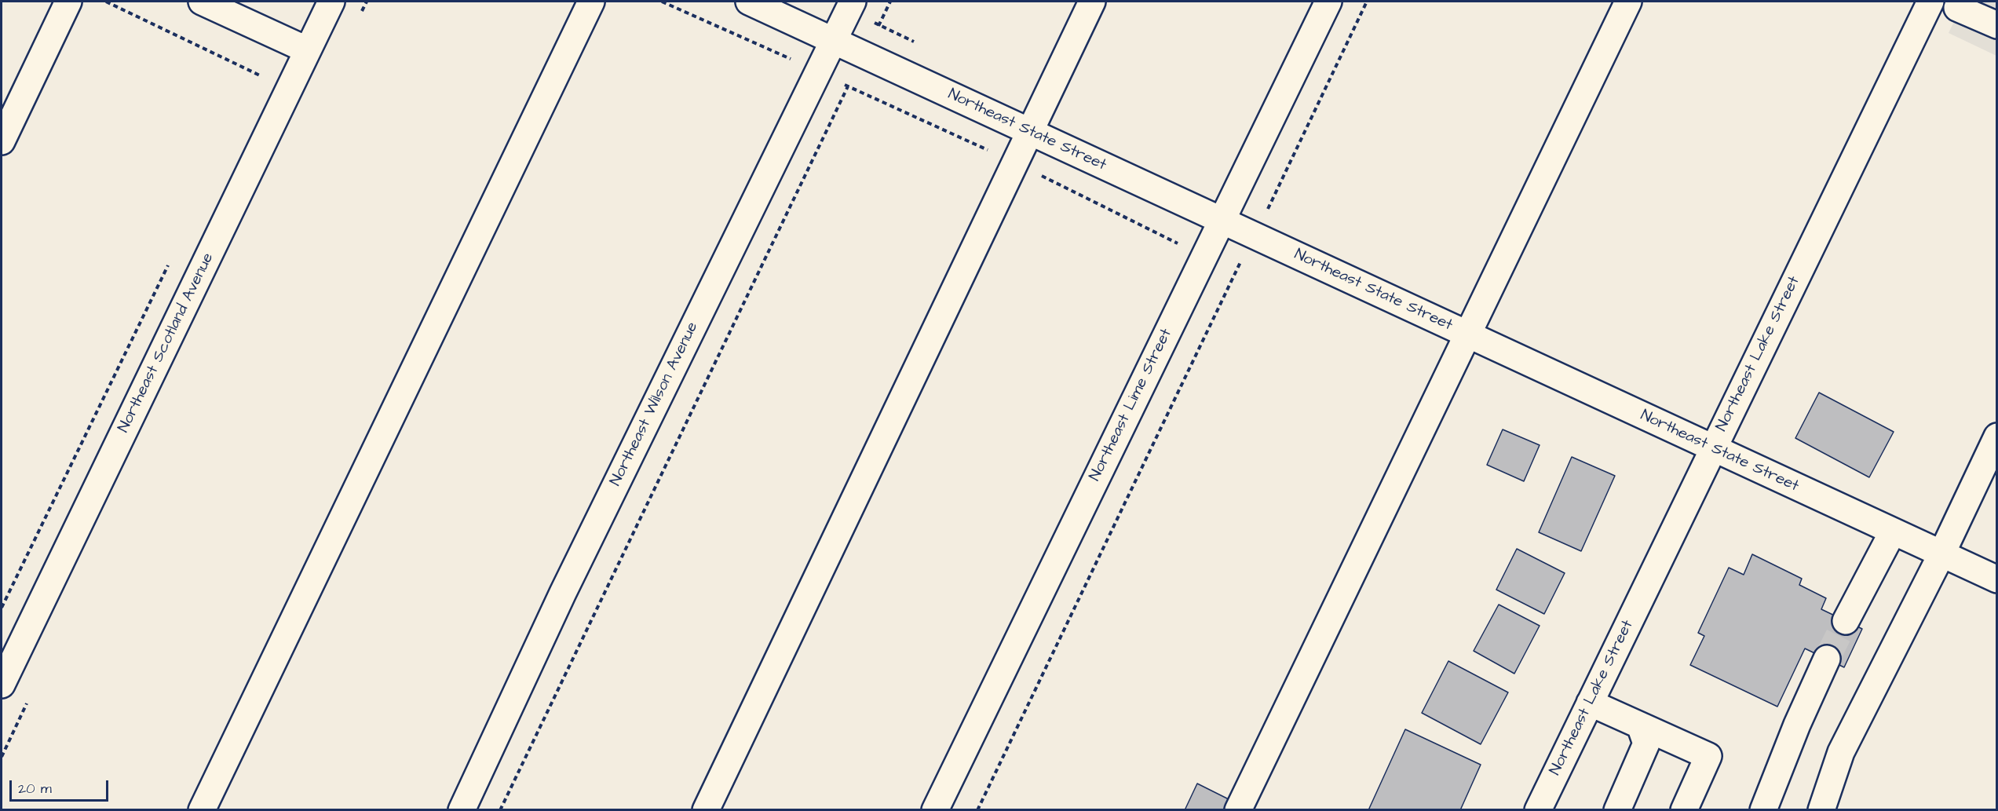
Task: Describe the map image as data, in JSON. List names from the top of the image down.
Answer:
{
  "streets": {
    "street": [
      "Northeast State Street",
      "Northeast Scotland Avenue",
      "Northeast Lake Street",
      "Northeast Wilson Avenue",
      "Northeast Lime Street"
    ]
  },
  "crossings": [
    ["Northeast State Street", "Northeast Lake Street"],
    ["Northeast State Street", "Northeast Wilson Avenue"],
    ["Northeast State Street", "Northeast Lime Street"]
  ],
  "scale_bar": "20 m"
}
